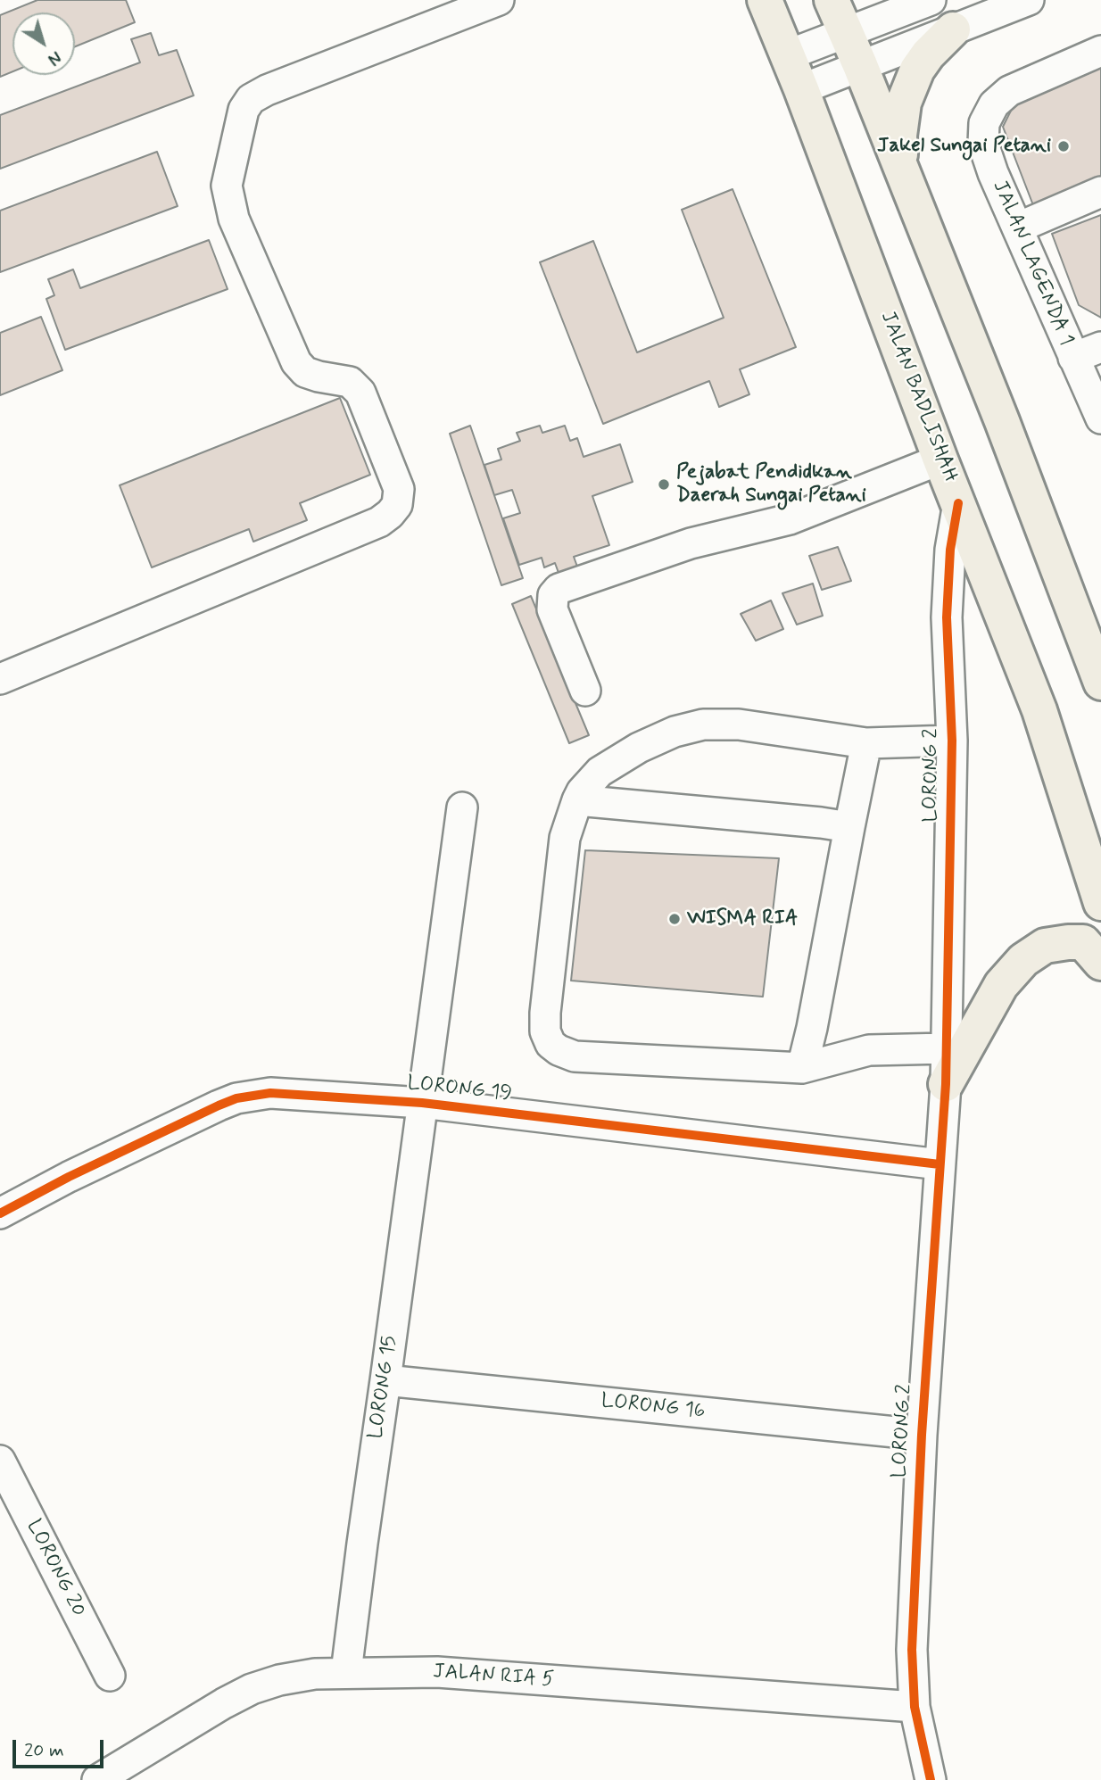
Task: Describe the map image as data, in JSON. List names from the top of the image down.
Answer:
{
  "streets": {
    "main road": ["JALAN BADLISHAH"],
    "street": [
      "JALAN LAGENDA 1",
      "LORONG 2",
      "LORONG 19",
      "LORONG 15",
      "LORONG 16",
      "LORONG 20",
      "JALAN RIA 5"
    ]
  },
  "crossings": [
    ["JALAN BADLISHAH", "LORONG 2"],
    ["LORONG 2", "LORONG 19"],
    ["LORONG 2", "LORONG 16"],
    ["LORONG 2", "JALAN RIA 5"],
    ["LORONG 19", "LORONG 15"],
    ["LORONG 15", "LORONG 16"],
    ["LORONG 15", "JALAN RIA 5"]
  ],
  "places": ["Jakel Sungai Petani", "Pejabat Pendidkan Daerah Sungai Petani", "WISMA RIA"],
  "scale_bar": "20 m",
  "north": "bottom right"
}
